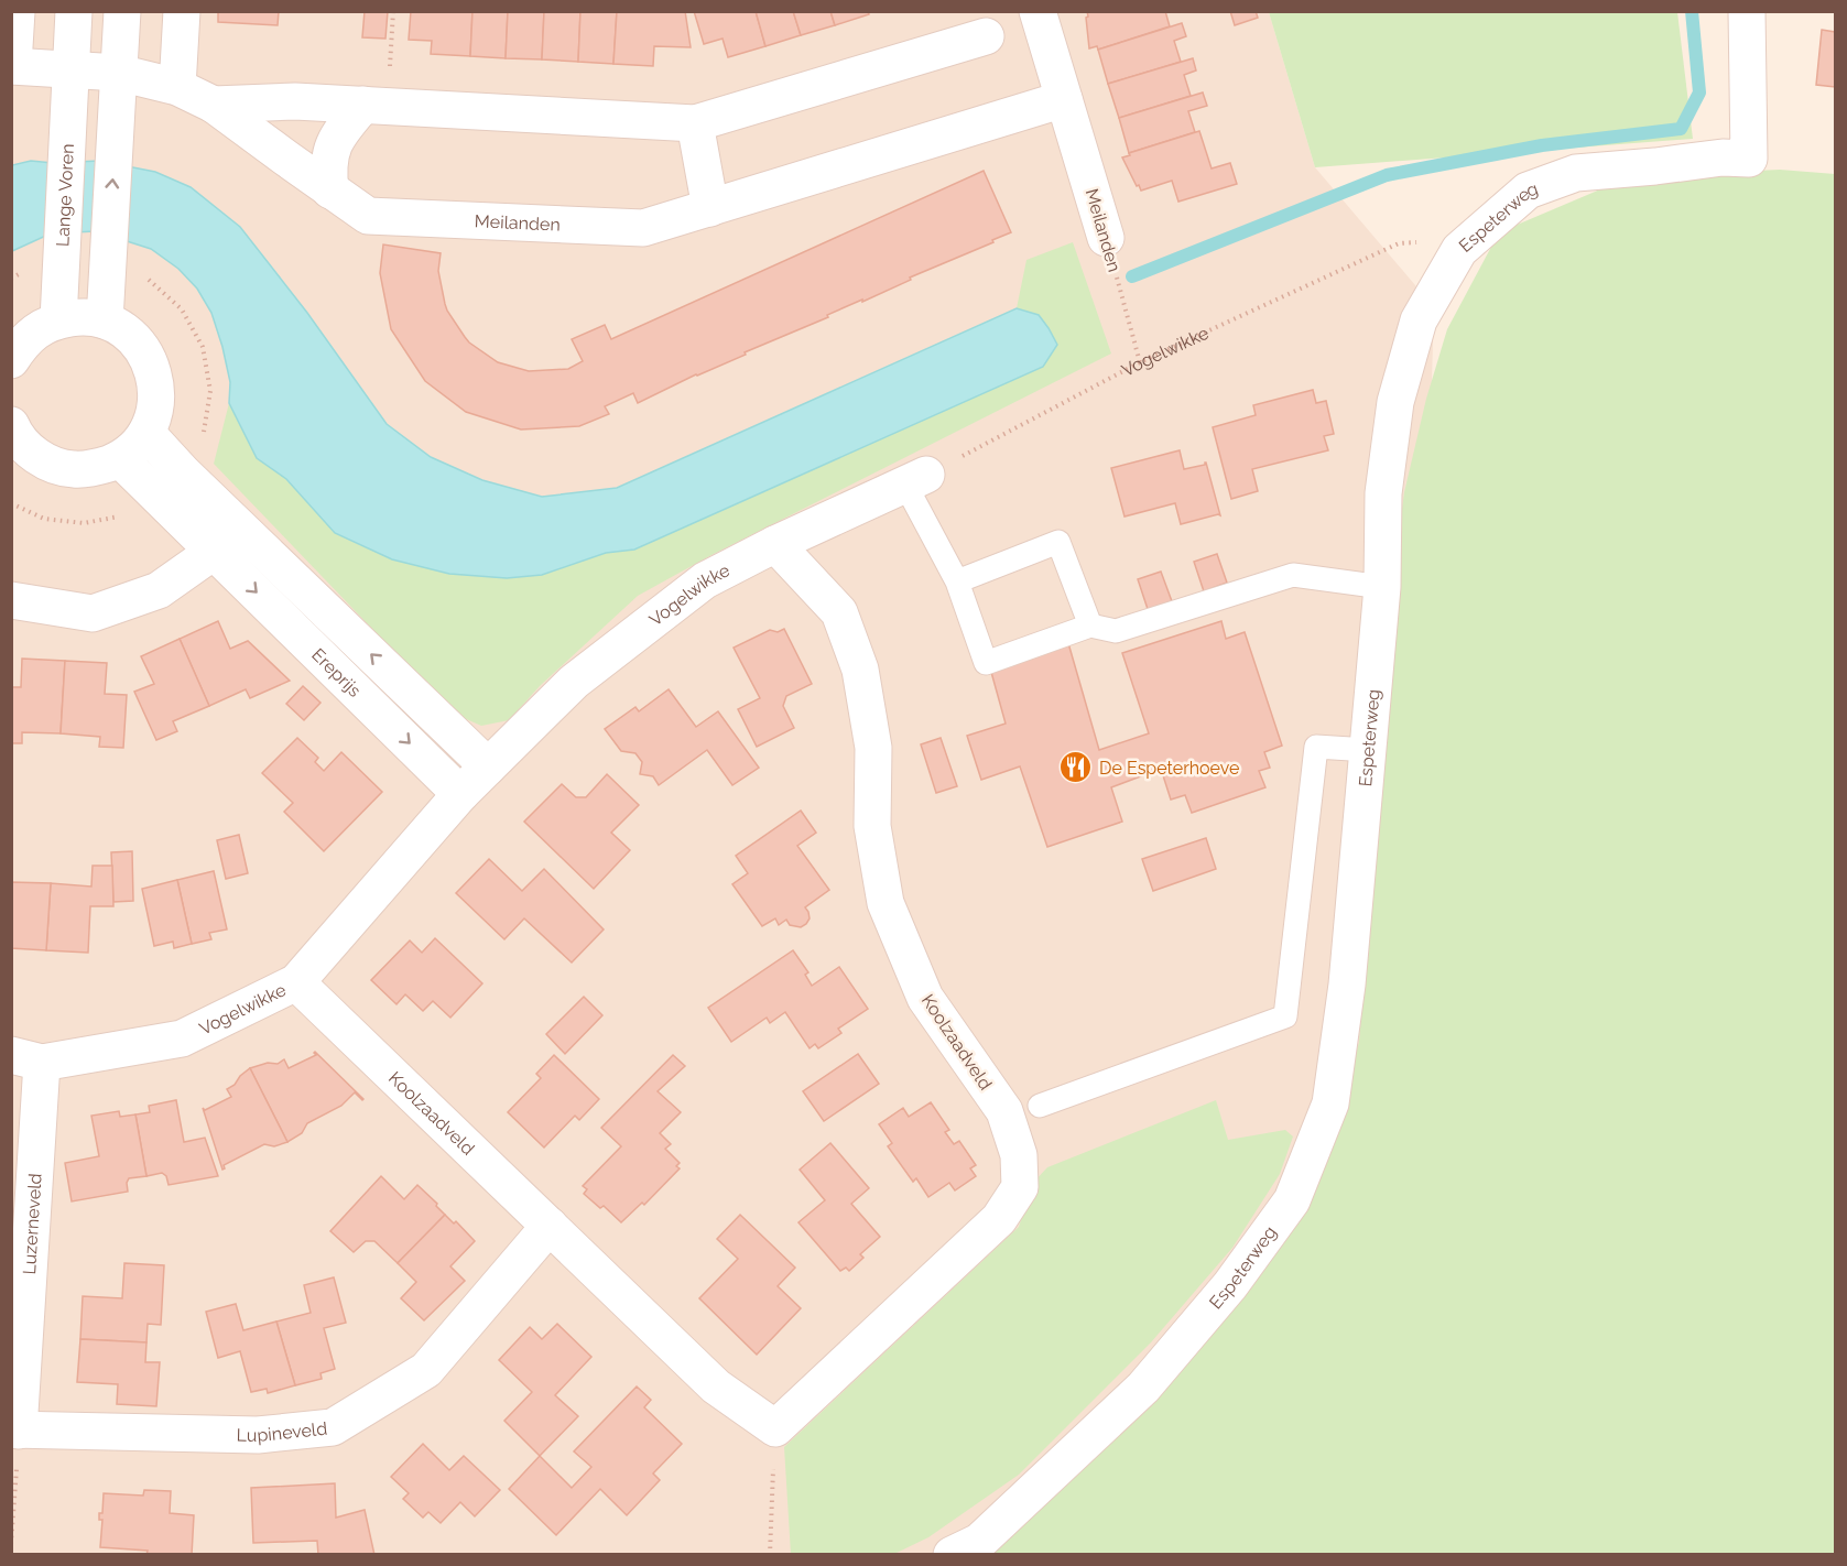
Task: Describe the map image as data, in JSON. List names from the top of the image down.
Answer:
{
  "streets": {
    "street": [
      "Lange Voren",
      "Espeterweg",
      "Meilanden",
      "Vogelwikke",
      "Ereprijs",
      "Koolzaadveld",
      "Luzerneveld",
      "Lupineveld"
    ]
  },
  "crossings": [
    ["Espeterweg", "Vogelwikke"],
    ["Meilanden", "Vogelwikke"],
    ["Vogelwikke", "Ereprijs"],
    ["Vogelwikke", "Koolzaadveld"],
    ["Vogelwikke", "Luzerneveld"],
    ["Koolzaadveld", "Lupineveld"],
    ["Luzerneveld", "Lupineveld"]
  ],
  "places": {
    "restaurant": ["De Espeterhoeve"]
  }
}
